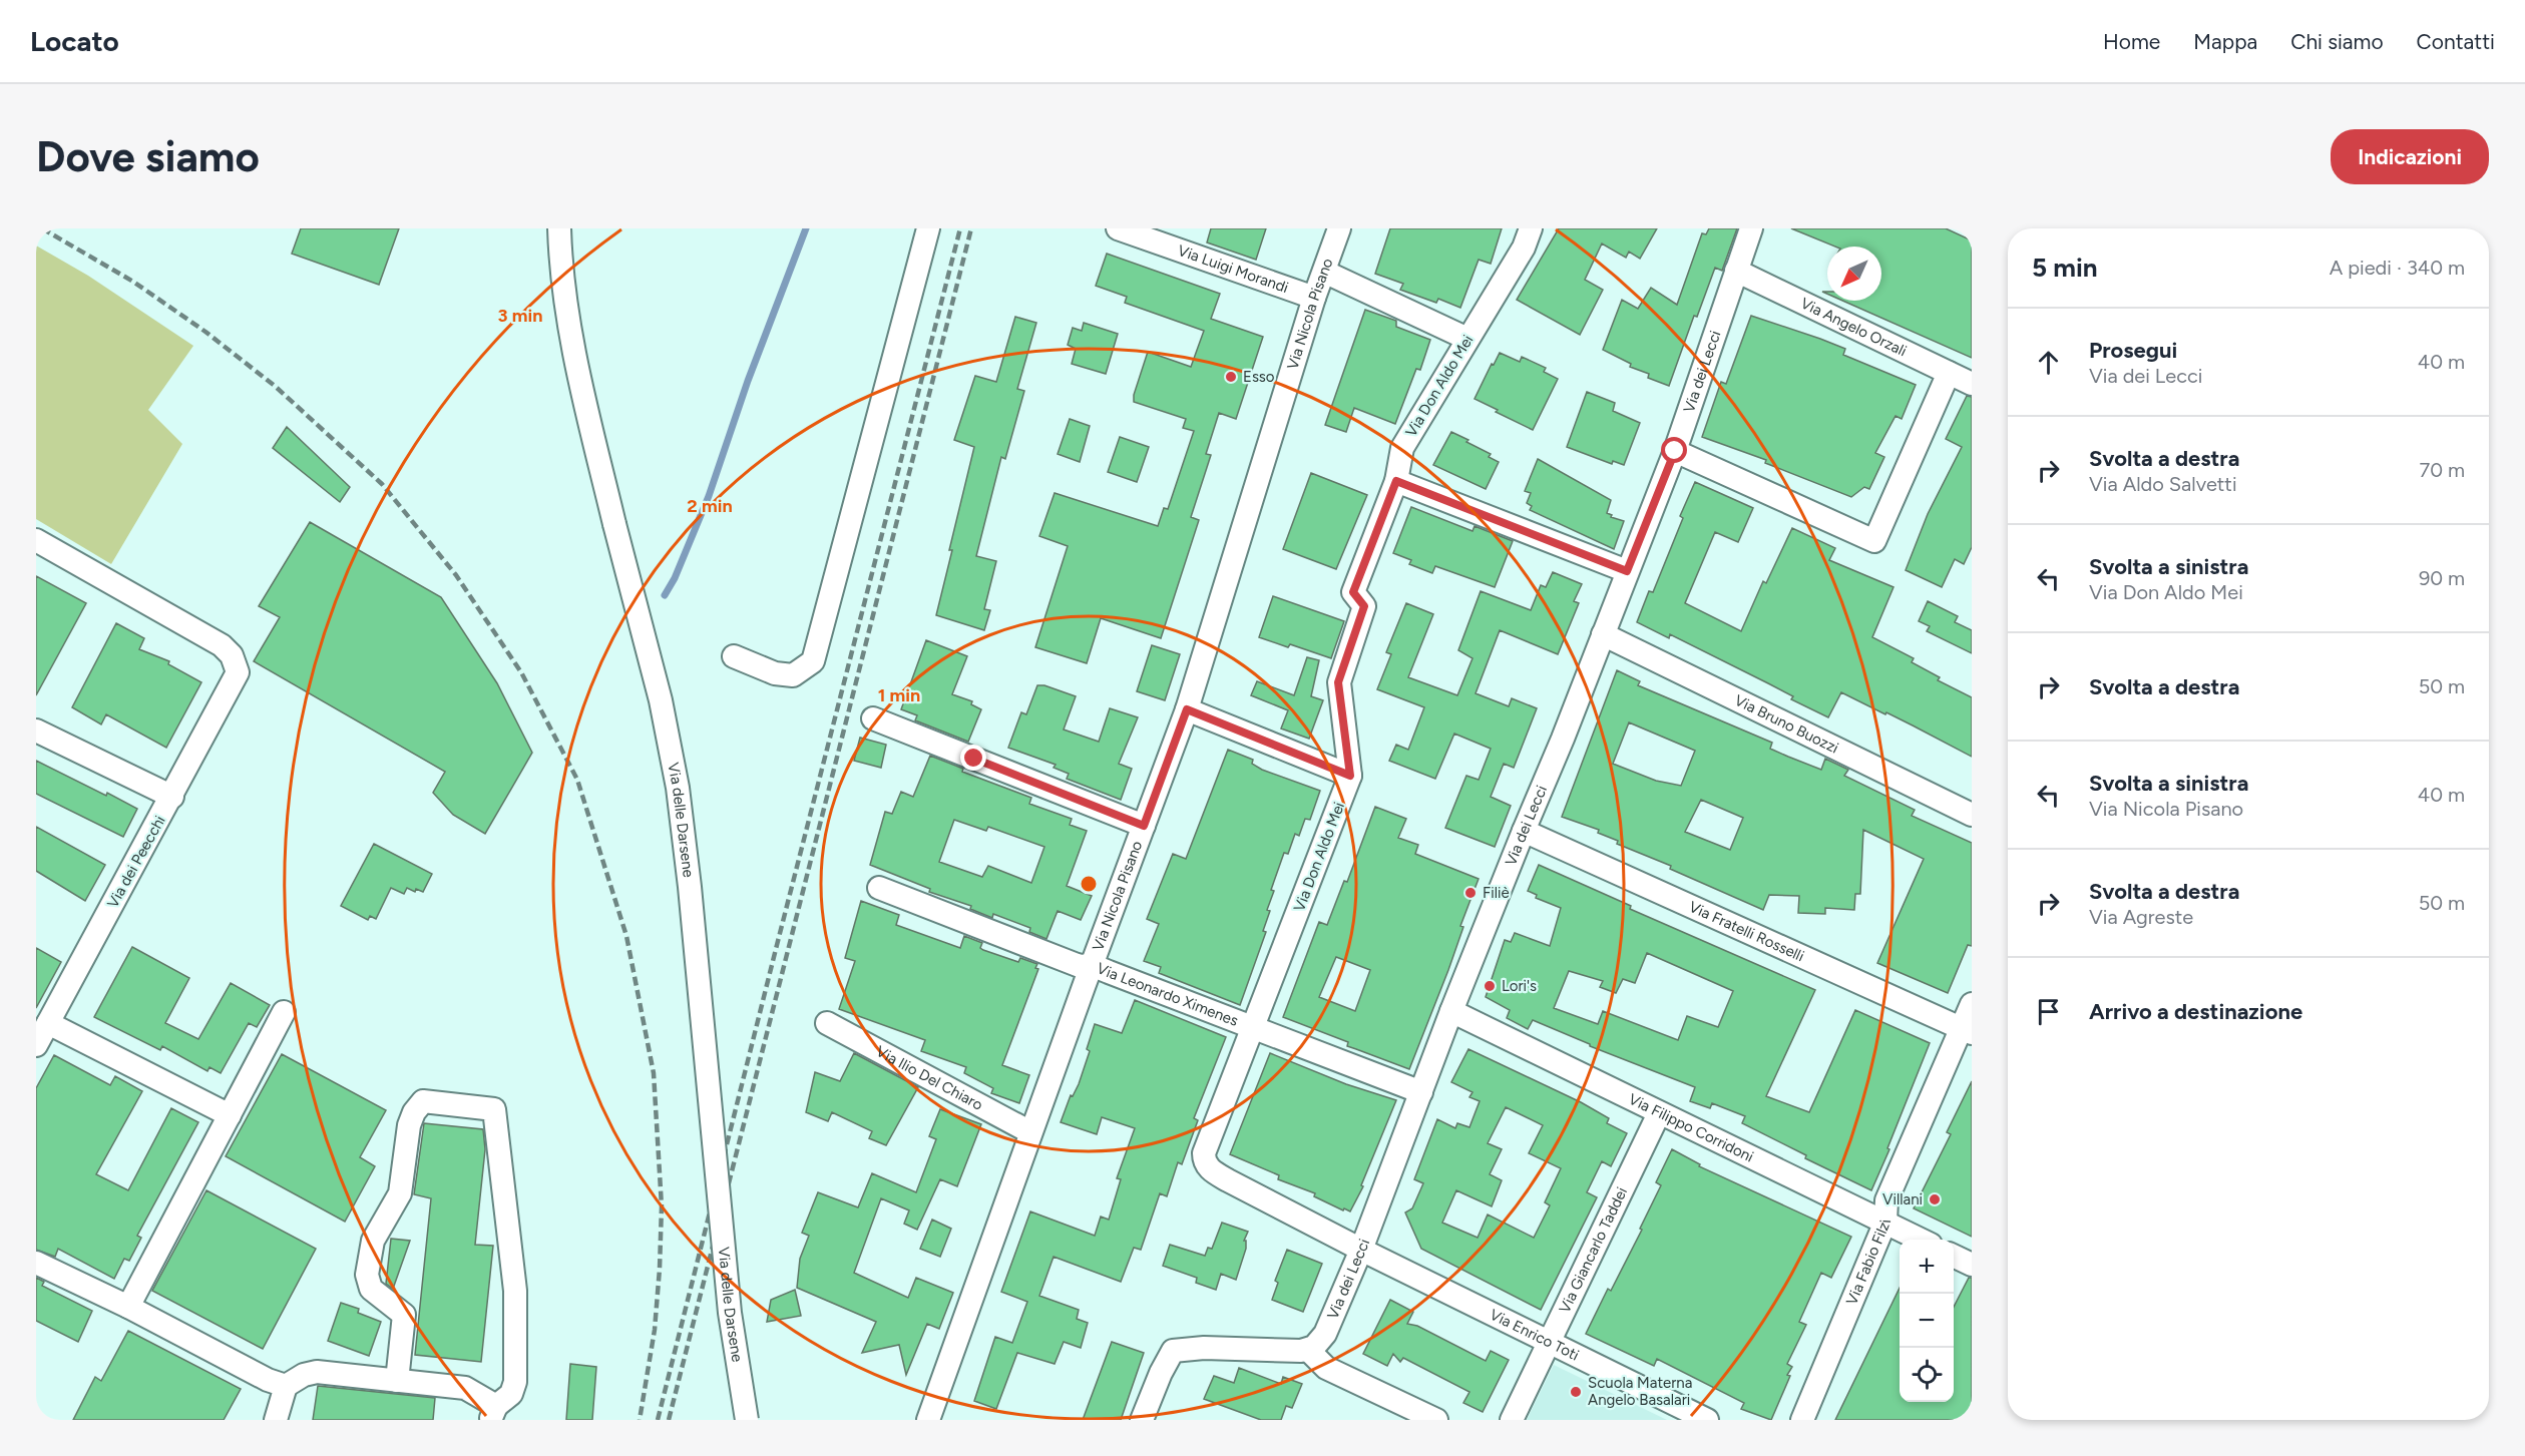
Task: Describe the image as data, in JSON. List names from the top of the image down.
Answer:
{
  "streets": {
    "street": [
      "Via Luigi Morandi",
      "Via Nicola Pisano",
      "Via Angelo Orzali",
      "Via dei Lecci",
      "Via Don Aldo Mei",
      "Via Bruno Buozzi",
      "Via delle Darsene",
      "Via dei Peecchi",
      "Via Fratelli Rosselli",
      "Via Leonardo Ximenes",
      "Via Ilio Del Chiaro",
      "Via Filippo Corridoni",
      "Via Giancarlo Taddei",
      "Via Fabio Filzi",
      "Via Enrico Toti"
    ]
  },
  "crossings": [
    ["Via Luigi Morandi", "Via Nicola Pisano"],
    ["Via Nicola Pisano", "Via Leonardo Ximenes"],
    ["Via Nicola Pisano", "Via Ilio Del Chiaro"],
    ["Via Angelo Orzali", "Via dei Lecci"],
    ["Via dei Lecci", "Via Don Aldo Mei"],
    ["Via dei Lecci", "Via Bruno Buozzi"],
    ["Via dei Lecci", "Via Fratelli Rosselli"],
    ["Via dei Lecci", "Via Leonardo Ximenes"],
    ["Via dei Lecci", "Via Filippo Corridoni"],
    ["Via dei Lecci", "Via Enrico Toti"],
    ["Via Don Aldo Mei", "Via Leonardo Ximenes"],
    ["Via Don Aldo Mei", "Via Enrico Toti"],
    ["Via Fratelli Rosselli", "Via Fabio Filzi"],
    ["Via Filippo Corridoni", "Via Giancarlo Taddei"],
    ["Via Filippo Corridoni", "Via Fabio Filzi"],
    ["Via Giancarlo Taddei", "Via Enrico Toti"]
  ],
  "places": [
    "Esso",
    "Filiè",
    "Lori's",
    "Villani",
    "Scuola Materna Angelo Basalari"
  ],
  "north": "bottom left",
  "page": {
    "header": "Locato",
    "nav": [
      "Home",
      "Mappa",
      "Chi siamo",
      "Contatti"
    ],
    "buttons": "Indicazioni",
    "title": "Dove siamo",
    "heading": ["5 min", "A piedi · 340 m"],
    "list": [
      ["Prosegui", "Via dei Lecci", "40 m"],
      ["Svolta a destra", "Via Aldo Salvetti", "70 m"],
      ["Svolta a sinistra", "Via Don Aldo Mei", "90 m"],
      ["Svolta a destra", "50 m"],
      ["Svolta a sinistra", "Via Nicola Pisano", "40 m"],
      ["Svolta a destra", "Via Agreste", "50 m"],
      "Arrivo a destinazione"
    ],
    "map_buttons": ["+", "−"]
  },
  "rings": ["3 min", "2 min", "1 min"]
}
